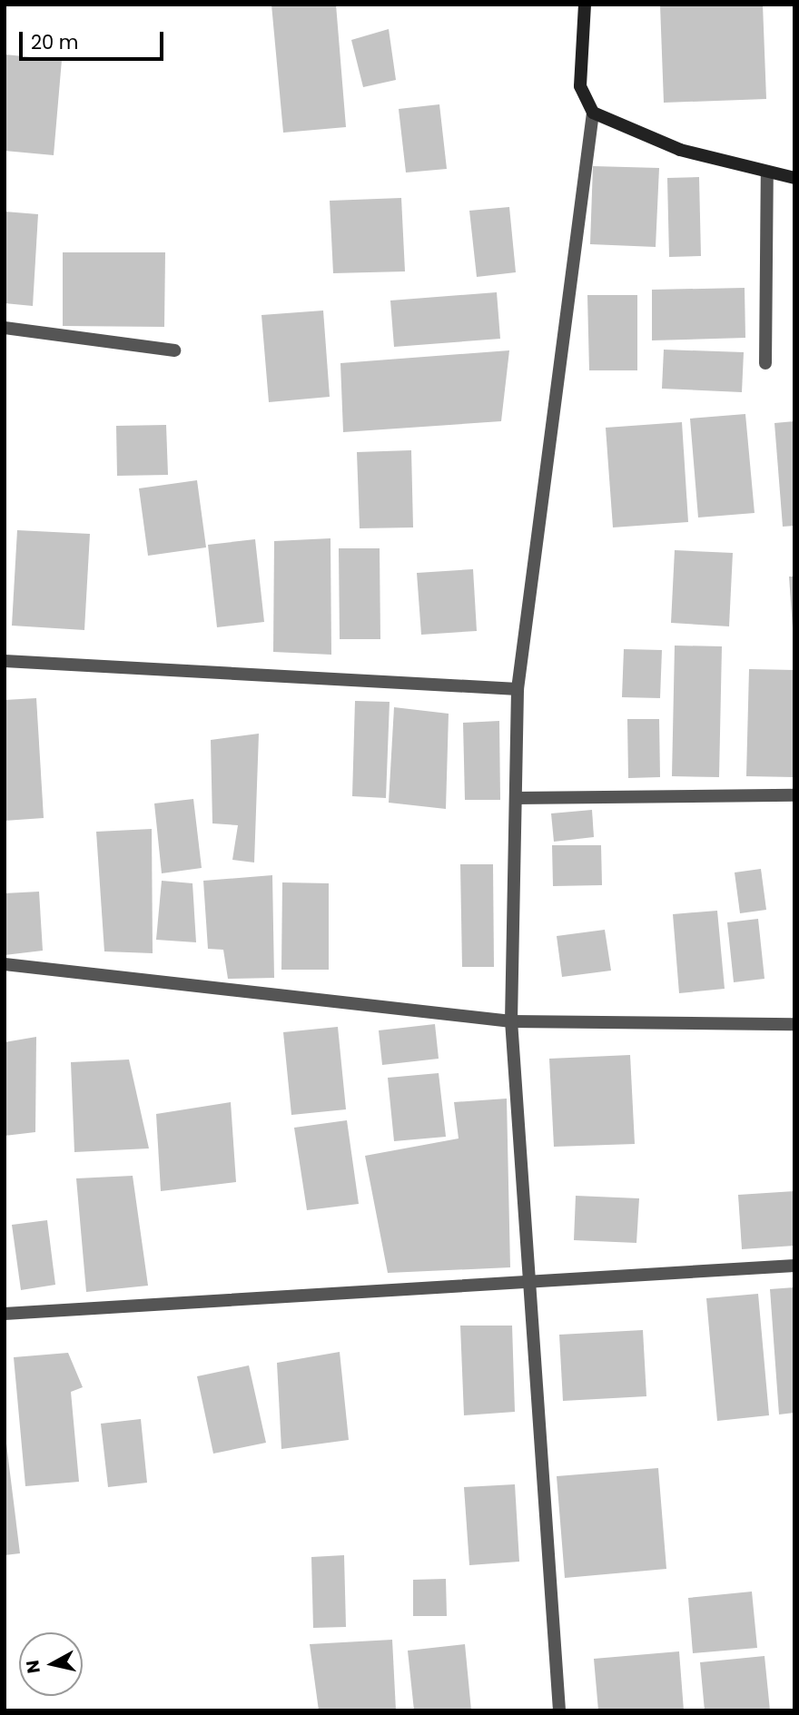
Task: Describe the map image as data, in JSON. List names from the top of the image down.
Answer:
{
  "scale_bar": "20 m",
  "north": "left"
}
